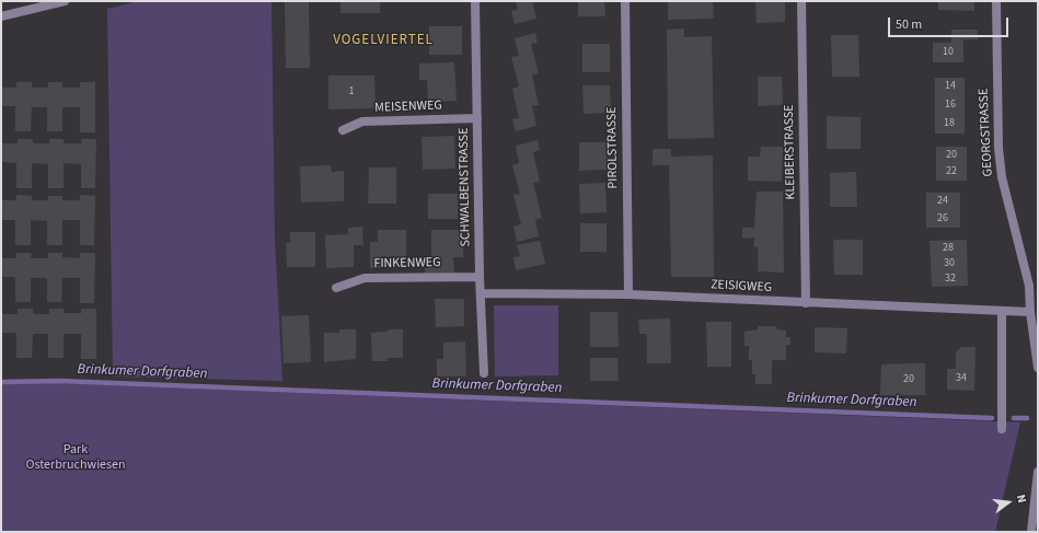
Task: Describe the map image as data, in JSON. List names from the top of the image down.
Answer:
{
  "streets": {
    "street": [
      "MEISENWEG",
      "GEORGSTRASSE",
      "PIROLSTRASSE",
      "KLEIBERSTRASSE",
      "SCHWALBENSTRASSE",
      "FINKENWEG",
      "ZEISIGWEG"
    ]
  },
  "crossings": [
    ["MEISENWEG", "SCHWALBENSTRASSE"],
    ["PIROLSTRASSE", "ZEISIGWEG"],
    ["KLEIBERSTRASSE", "ZEISIGWEG"],
    ["SCHWALBENSTRASSE", "FINKENWEG"],
    ["SCHWALBENSTRASSE", "ZEISIGWEG"]
  ],
  "districts": ["VOGELVIERTEL"],
  "water": ["Brinkumer Dorfgraben"],
  "parks": ["Park Osterbruchwiesen"],
  "house_numbers": [
    "10",
    "14",
    "1",
    "16",
    "18",
    "20",
    "22",
    "24",
    "26",
    "28",
    "30",
    "32",
    "34",
    "20"
  ],
  "scale_bar": "50 m",
  "north": "right"
}
